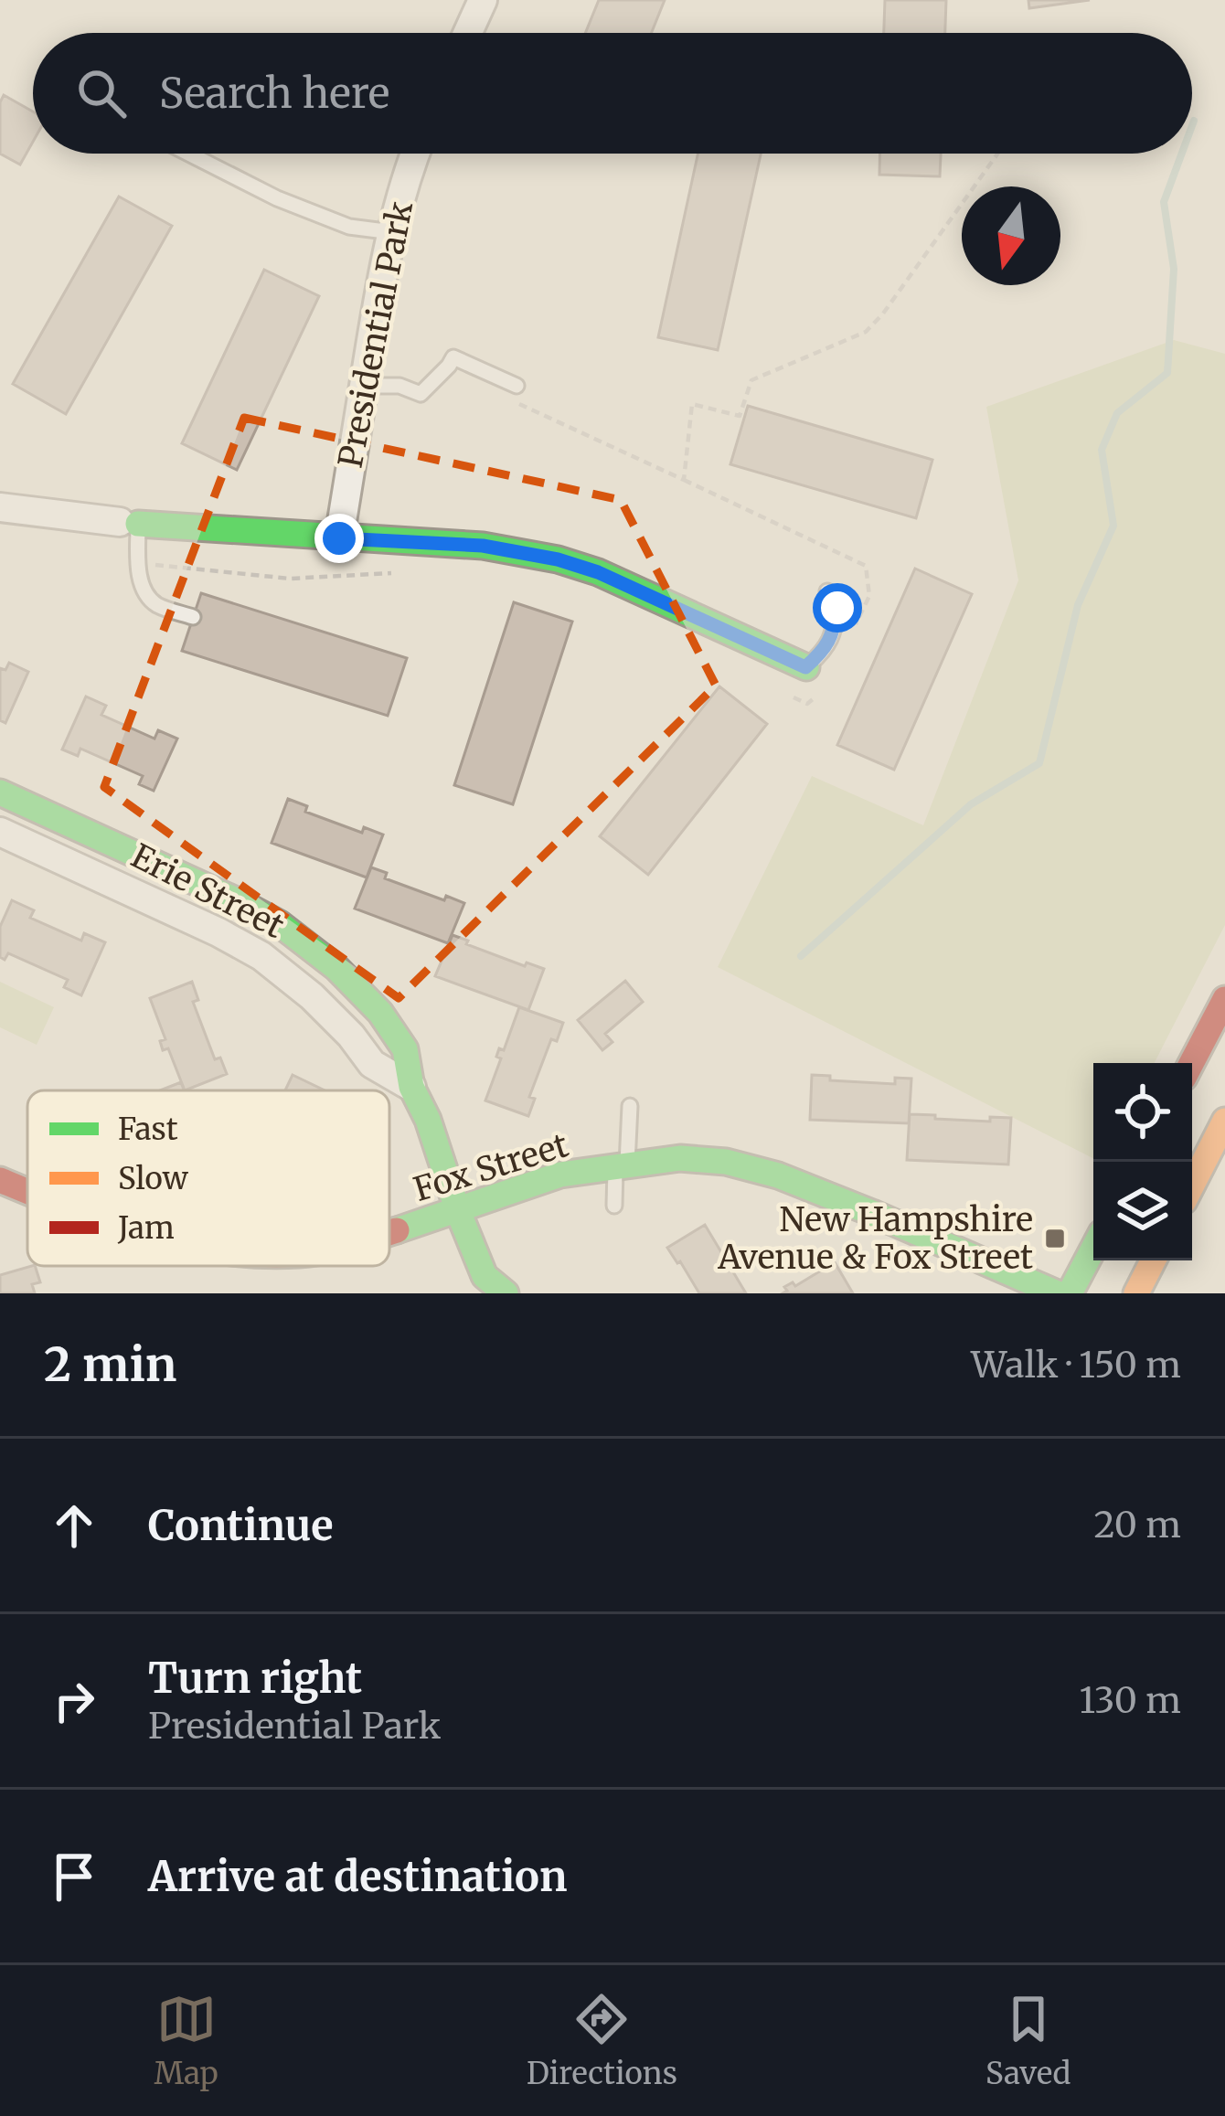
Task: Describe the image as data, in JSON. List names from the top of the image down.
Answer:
{
  "streets": {
    "street": ["Presidential Park", "Erie Street", "Fox Street"]
  },
  "crossings": [
    ["Erie Street", "Fox Street"]
  ],
  "places": {
    "transit": ["New Hampshire Avenue & Fox Street"]
  },
  "legend": ["Fast", "Slow", "Jam"],
  "north": "bottom",
  "page": {
    "search": "Search here",
    "heading": ["2 min", "Walk · 150 m"],
    "list": [
      ["Continue", "20 m"],
      ["Turn right", "Presidential Park", "130 m"],
      "Arrive at destination"
    ],
    "nav": ["Map", "Directions", "Saved"]
  }
}
